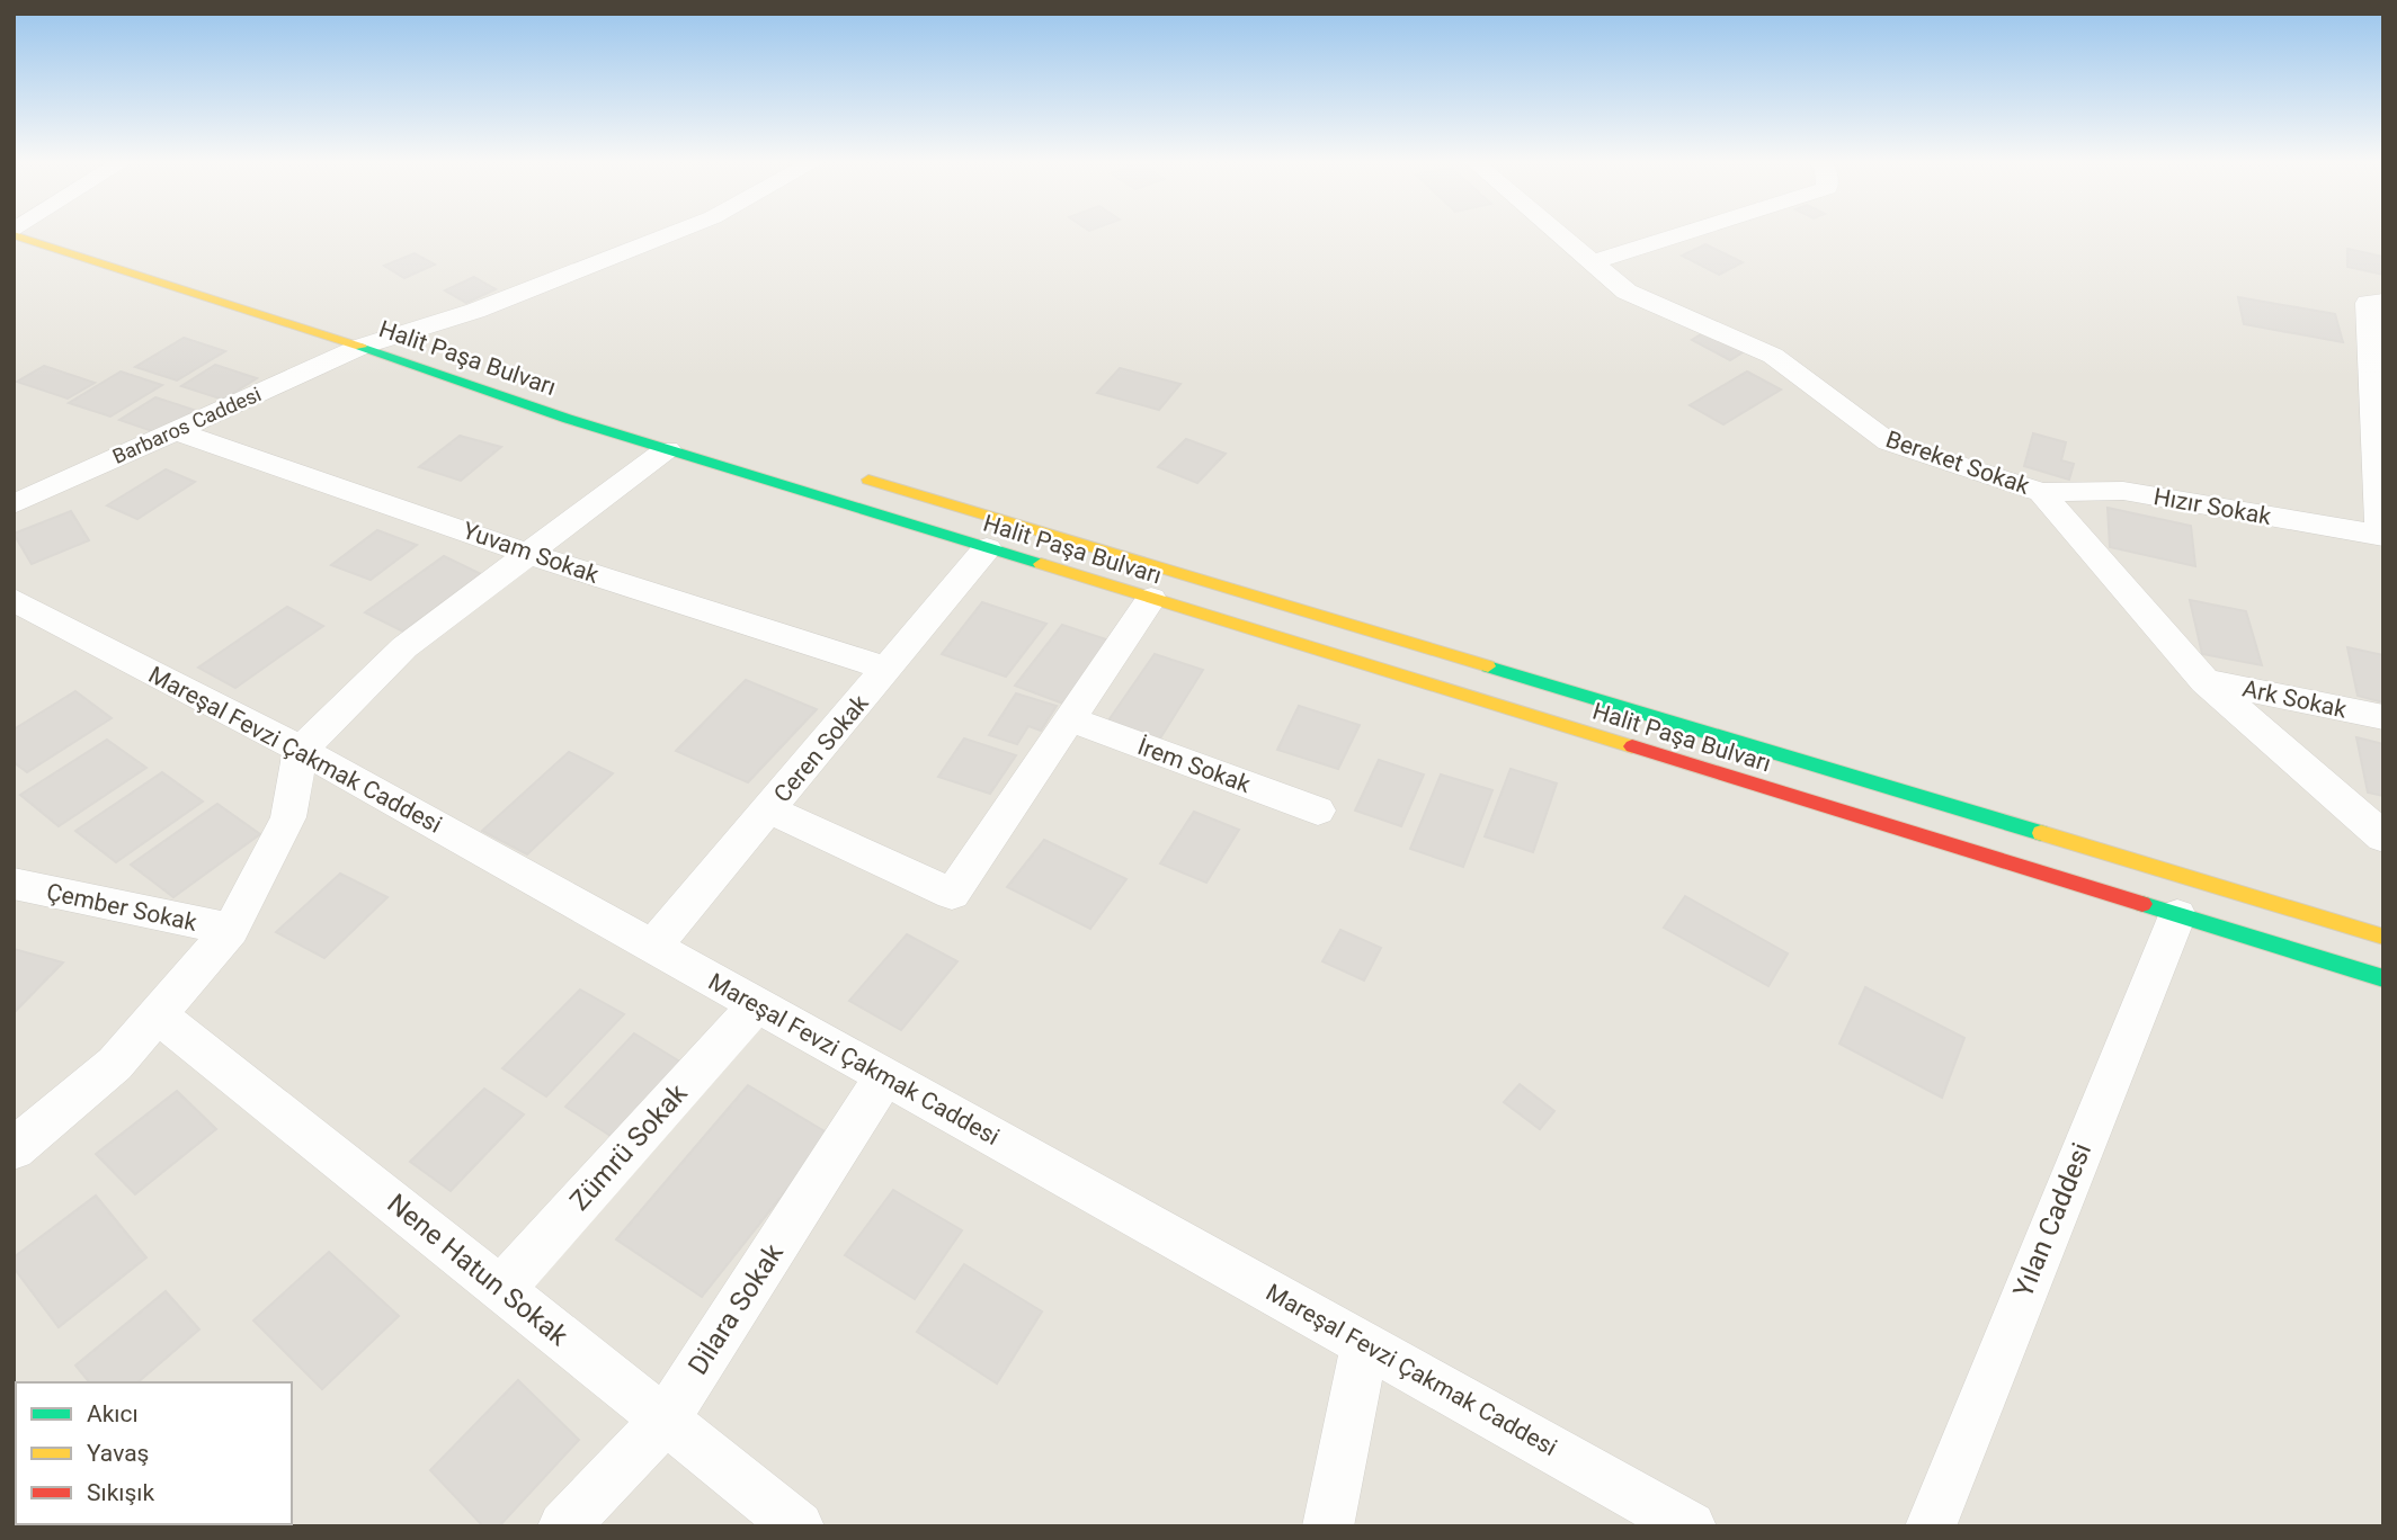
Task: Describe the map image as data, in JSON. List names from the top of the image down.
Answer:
{
  "streets": {
    "main road": ["Halit Paşa Bulvarı"],
    "street": [
      "Barbaros Caddesi",
      "Bereket Sokak",
      "Hızır Sokak",
      "Yuvam Sokak",
      "Ark Sokak",
      "Ceren Sokak",
      "Mareşal Fevzi Çakmak Caddesi",
      "İrem Sokak",
      "Çember Sokak",
      "Zümrü Sokak",
      "Yılan Caddesi",
      "Nene Hatun Sokak",
      "Dilara Sokak"
    ]
  },
  "crossings": [
    ["Halit Paşa Bulvarı", "Barbaros Caddesi"],
    ["Halit Paşa Bulvarı", "Ceren Sokak"],
    ["Halit Paşa Bulvarı", "Yılan Caddesi"],
    ["Barbaros Caddesi", "Yuvam Sokak"],
    ["Bereket Sokak", "Hızır Sokak"],
    ["Bereket Sokak", "Ark Sokak"],
    ["Yuvam Sokak", "Ceren Sokak"],
    ["Ceren Sokak", "Mareşal Fevzi Çakmak Caddesi"],
    ["Mareşal Fevzi Çakmak Caddesi", "Zümrü Sokak"],
    ["Mareşal Fevzi Çakmak Caddesi", "Dilara Sokak"],
    ["Zümrü Sokak", "Nene Hatun Sokak"],
    ["Nene Hatun Sokak", "Dilara Sokak"]
  ],
  "legend": ["Akıcı", "Yavaş", "Sıkışık"]
}
